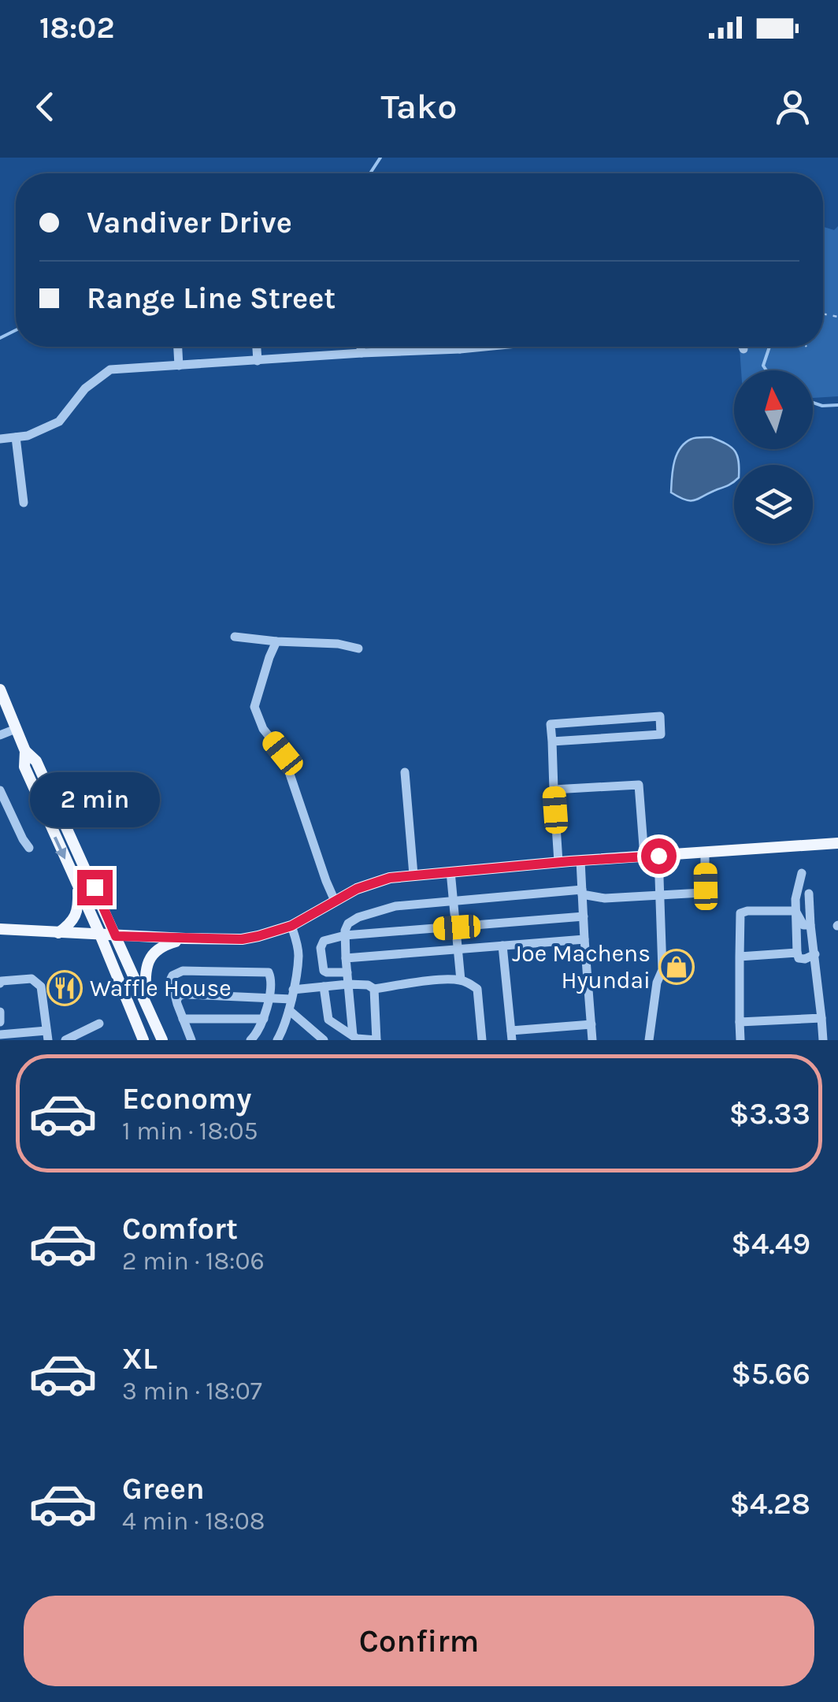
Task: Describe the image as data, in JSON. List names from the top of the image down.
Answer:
{
  "places": {
    "shop": ["Joe Machens Hyundai"],
    "restaurant": ["Waffle House"]
  },
  "north": "top",
  "page": {
    "status": "18:02",
    "header": "Tako",
    "banner": ["Vandiver Drive", "Range Line Street"],
    "bubble": "2 min",
    "list": [
      {
        "name": "Economy",
        "note": "1 min · 18:05",
        "value": "$3.33"
      },
      {
        "name": "Comfort",
        "note": "2 min · 18:06",
        "value": "$4.49"
      },
      {
        "name": "XL",
        "note": "3 min · 18:07",
        "value": "$5.66"
      },
      {
        "name": "Green",
        "note": "4 min · 18:08",
        "value": "$4.28"
      }
    ],
    "buttons": "Confirm"
  }
}
